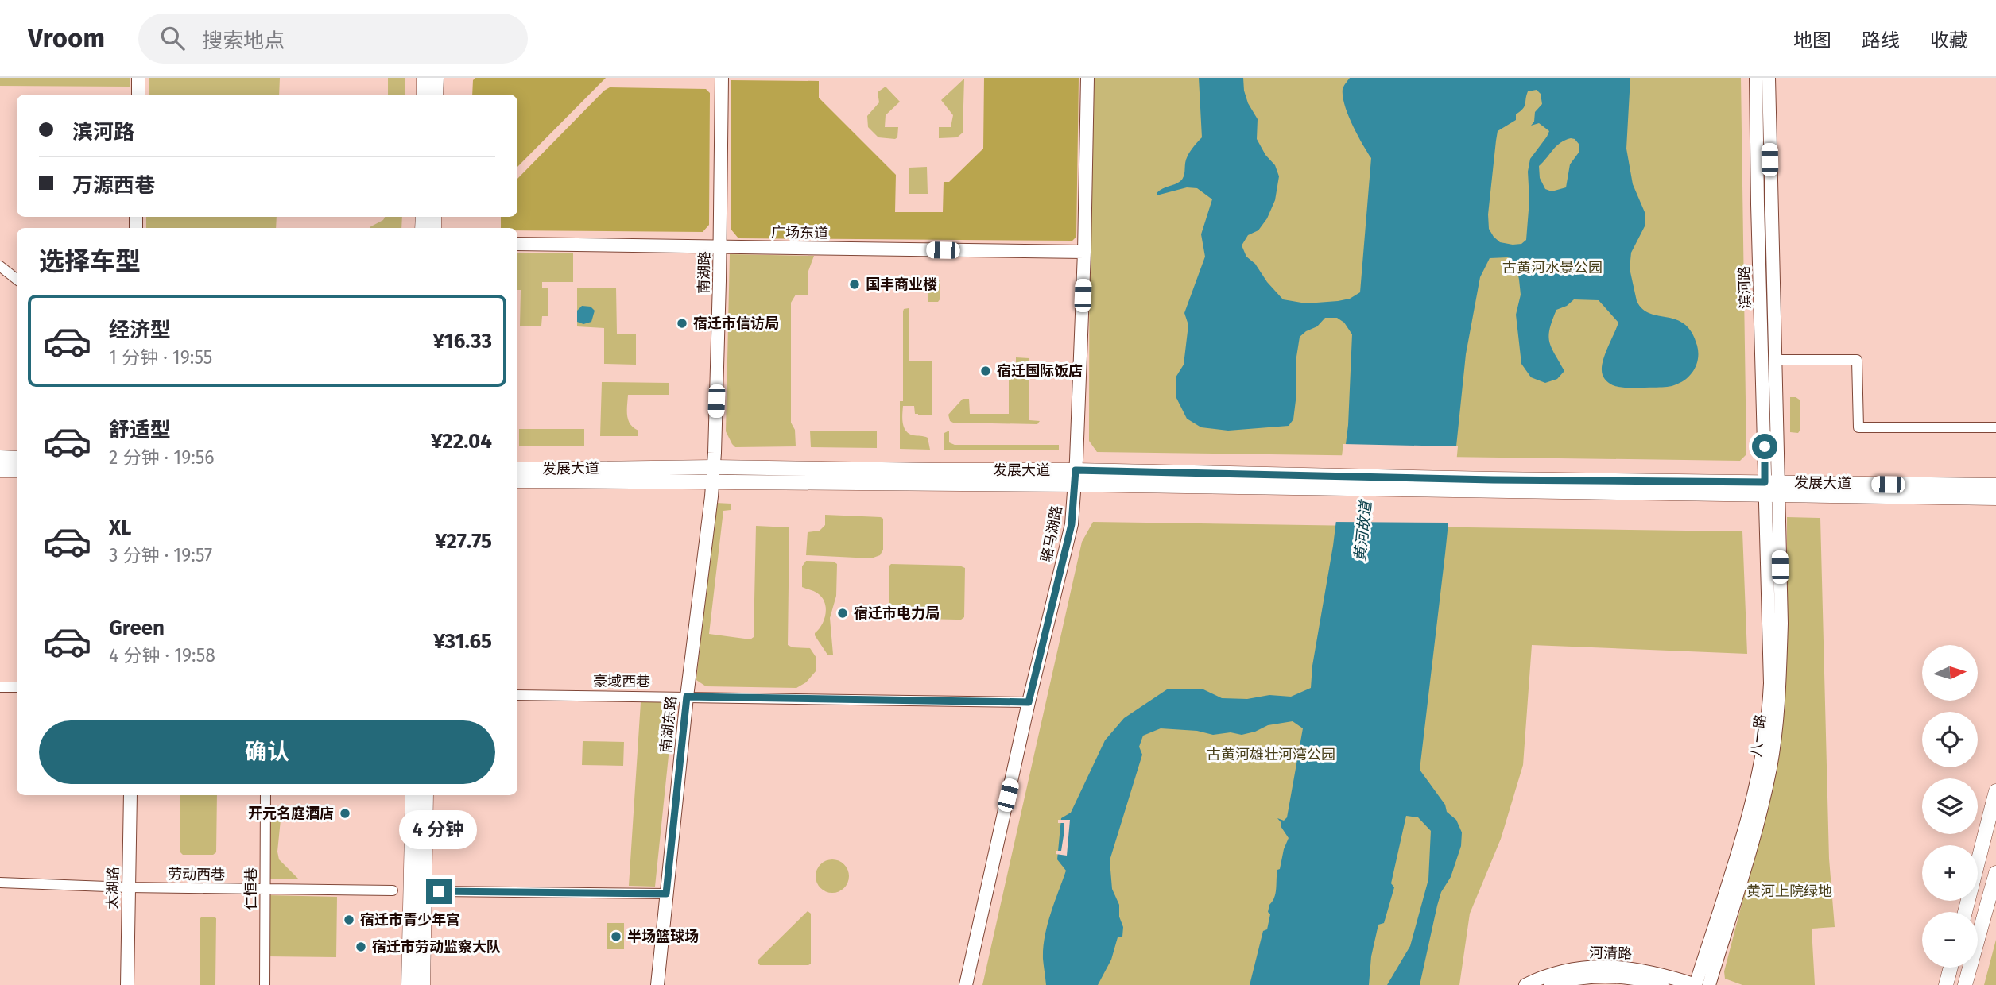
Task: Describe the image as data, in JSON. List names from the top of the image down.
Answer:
{
  "streets": {
    "main road": ["发展大道"],
    "street": [
      "广场东道",
      "南湖路",
      "滨河路",
      "骆马湖路",
      "豪域西巷",
      "南湖东路",
      "八一路",
      "劳动西巷",
      "太湖路",
      "仁恒巷",
      "河清路"
    ]
  },
  "crossings": [
    ["广场东道", "南湖路"],
    ["广场东道", "骆马湖路"],
    ["南湖路", "发展大道"],
    ["南湖路", "南湖东路"],
    ["滨河路", "发展大道"],
    ["滨河路", "八一路"],
    ["发展大道", "骆马湖路"],
    ["发展大道", "南湖东路"],
    ["发展大道", "八一路"],
    ["骆马湖路", "豪域西巷"],
    ["豪域西巷", "南湖东路"],
    ["八一路", "河清路"],
    ["劳动西巷", "太湖路"],
    ["劳动西巷", "仁恒巷"]
  ],
  "water": ["黄河故道"],
  "parks": ["古黄河水景公园", "古黄河雄壮河湾公园", "黄河上院绿地"],
  "places": [
    "国丰商业楼",
    "宿迁市信访局",
    "宿迁国际饭店",
    "宿迁市电力局",
    "开元名庭酒店",
    "宿迁市青少年宫",
    "半场篮球场",
    "宿迁市劳动监察大队"
  ],
  "north": "right",
  "page": {
    "header": "Vroom",
    "search": "搜索地点",
    "nav": ["地图", "路线", "收藏"],
    "banner": ["滨河路", "万源西巷"],
    "heading": "选择车型",
    "list": [
      {
        "name": "经济型",
        "note": "1 分钟 · 19:55",
        "value": "¥16.33"
      },
      {
        "name": "舒适型",
        "note": "2 分钟 · 19:56",
        "value": "¥22.04"
      },
      {
        "name": "XL",
        "note": "3 分钟 · 19:57",
        "value": "¥27.75"
      },
      {
        "name": "Green",
        "note": "4 分钟 · 19:58",
        "value": "¥31.65"
      }
    ],
    "map_buttons": ["+", "−"],
    "buttons": "确认",
    "bubble": "4 分钟"
  }
}
